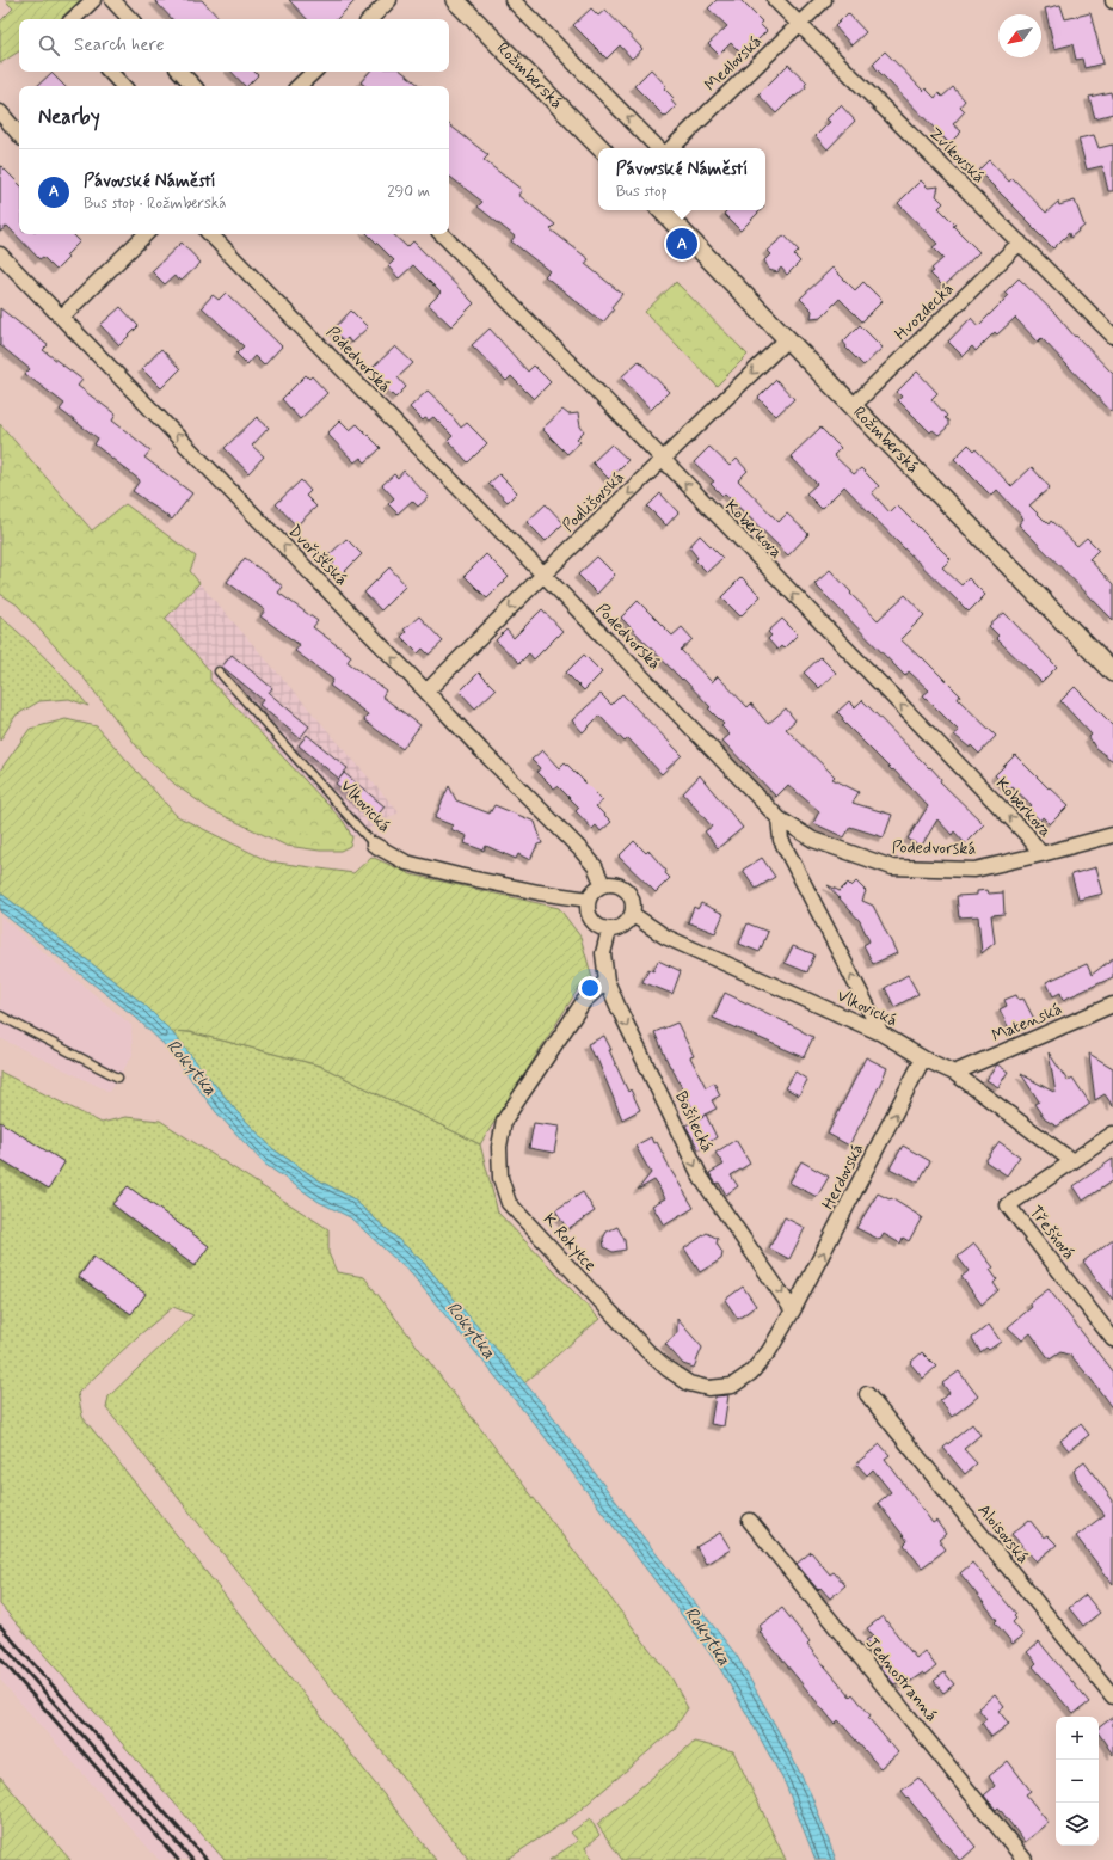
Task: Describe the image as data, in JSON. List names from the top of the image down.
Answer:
{
  "streets": {
    "street": [
      "Medlovská",
      "Rožmberská",
      "Zvíkovská",
      "Hvozdecká",
      "Podedvorská",
      "Podlišovská",
      "Koberkova",
      "Dvořišťská",
      "Vlkovická",
      "Matenská",
      "Bošilecká",
      "Herdovská",
      "Třešňová",
      "K Rokytce",
      "Aloisovská",
      "Jednostranná"
    ]
  },
  "crossings": [
    ["Medlovská", "Zvíkovská"],
    ["Rožmberská", "Hvozdecká"],
    ["Rožmberská", "Podlišovská"],
    ["Zvíkovská", "Hvozdecká"],
    ["Podedvorská", "Podlišovská"],
    ["Podedvorská", "Koberkova"],
    ["Podlišovská", "Koberkova"],
    ["Podlišovská", "Dvořišťská"],
    ["Dvořišťská", "Vlkovická"],
    ["Dvořišťská", "Bošilecká"],
    ["Vlkovická", "Matenská"],
    ["Vlkovická", "Bošilecká"],
    ["Vlkovická", "Herdovská"],
    ["Vlkovická", "Třešňová"],
    ["Bošilecká", "Herdovská"],
    ["Bošilecká", "K Rokytce"],
    ["Herdovská", "K Rokytce"]
  ],
  "one_way": [
    "Podlišovská",
    "Koberkova",
    "Dvořišťská",
    "Bošilecká",
    "Herdovská"
  ],
  "water": ["Rokytka"],
  "north": "bottom left",
  "page": {
    "search": "Search here",
    "heading": "Nearby",
    "popup": ["Pávovské Náměstí", "Bus stop"],
    "list": [
      {
        "mark": "A",
        "name": "Pávovské Náměstí",
        "note": "Bus stop · Rožmberská",
        "value": "290 m"
      }
    ],
    "pins": "A",
    "map_buttons": ["+", "−"]
  }
}
